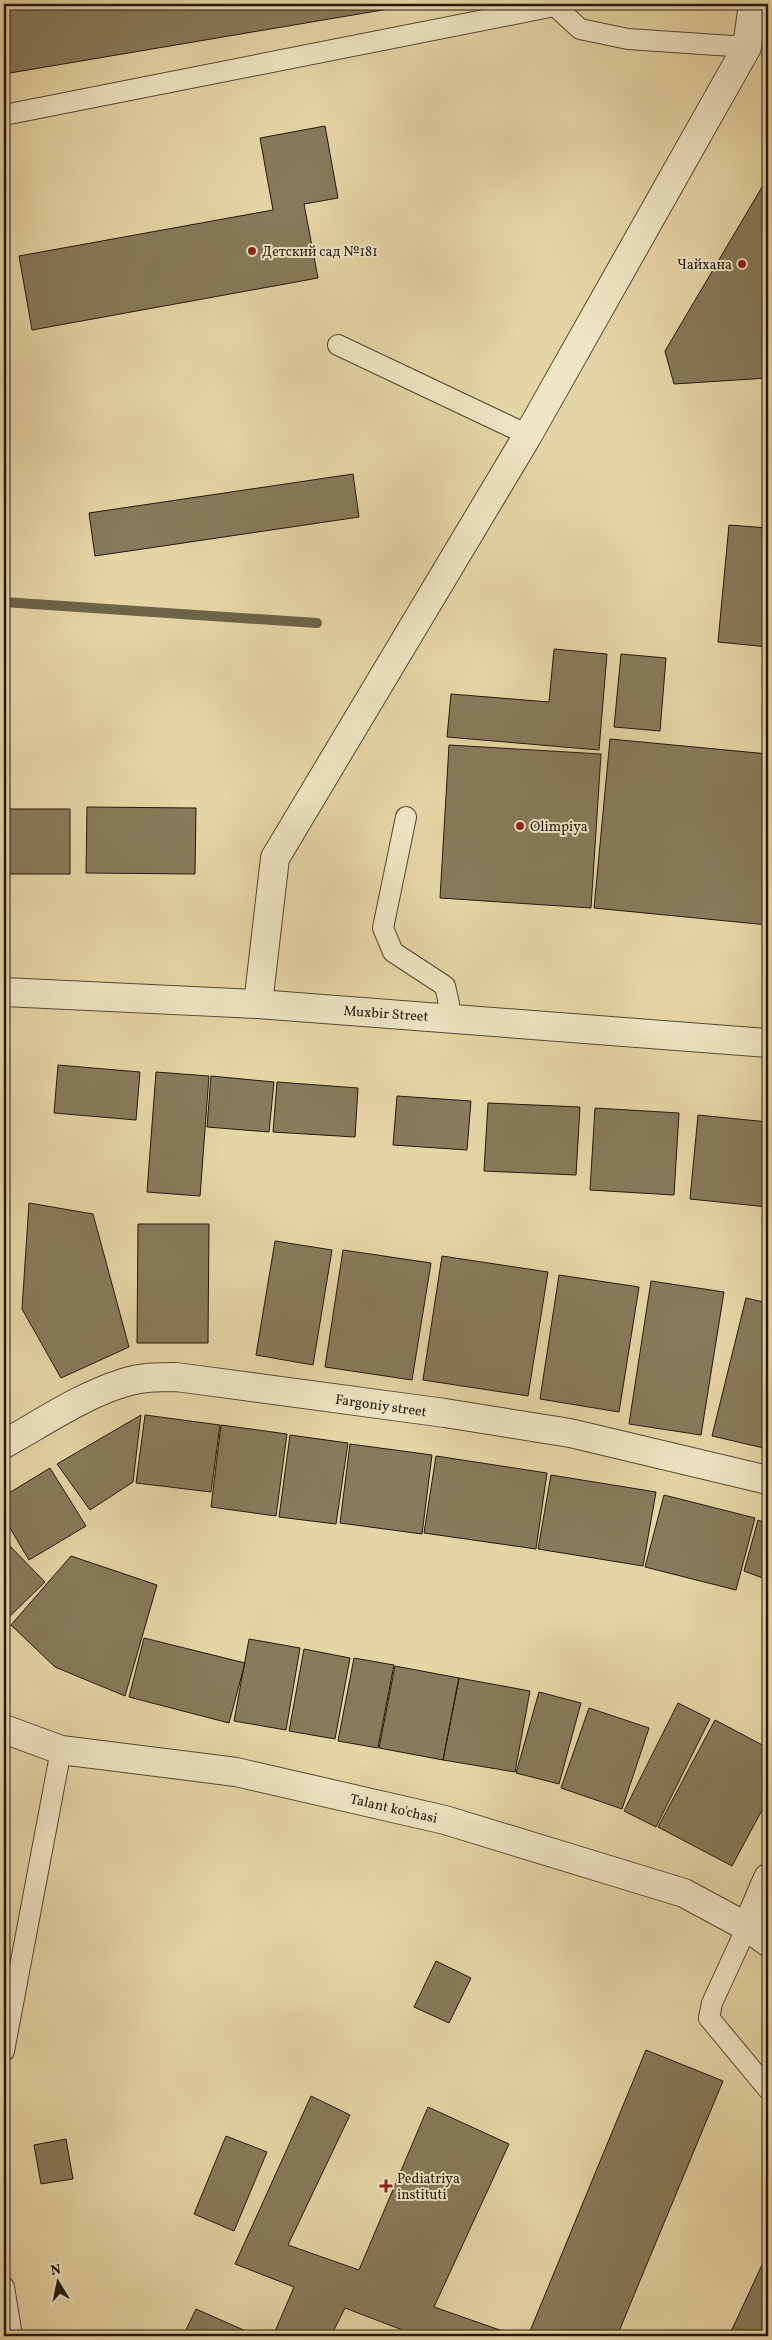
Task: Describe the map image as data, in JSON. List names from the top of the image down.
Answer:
{
  "streets": {
    "street": ["Muxbir Street", "Fargoniy street", "Talant ko'chasi"]
  },
  "places": {
    "other": ["Детский сад №181", "Чайхана", "Olimpiya"],
    "health": ["Pediatriya instituti"]
  },
  "north": "top"
}
